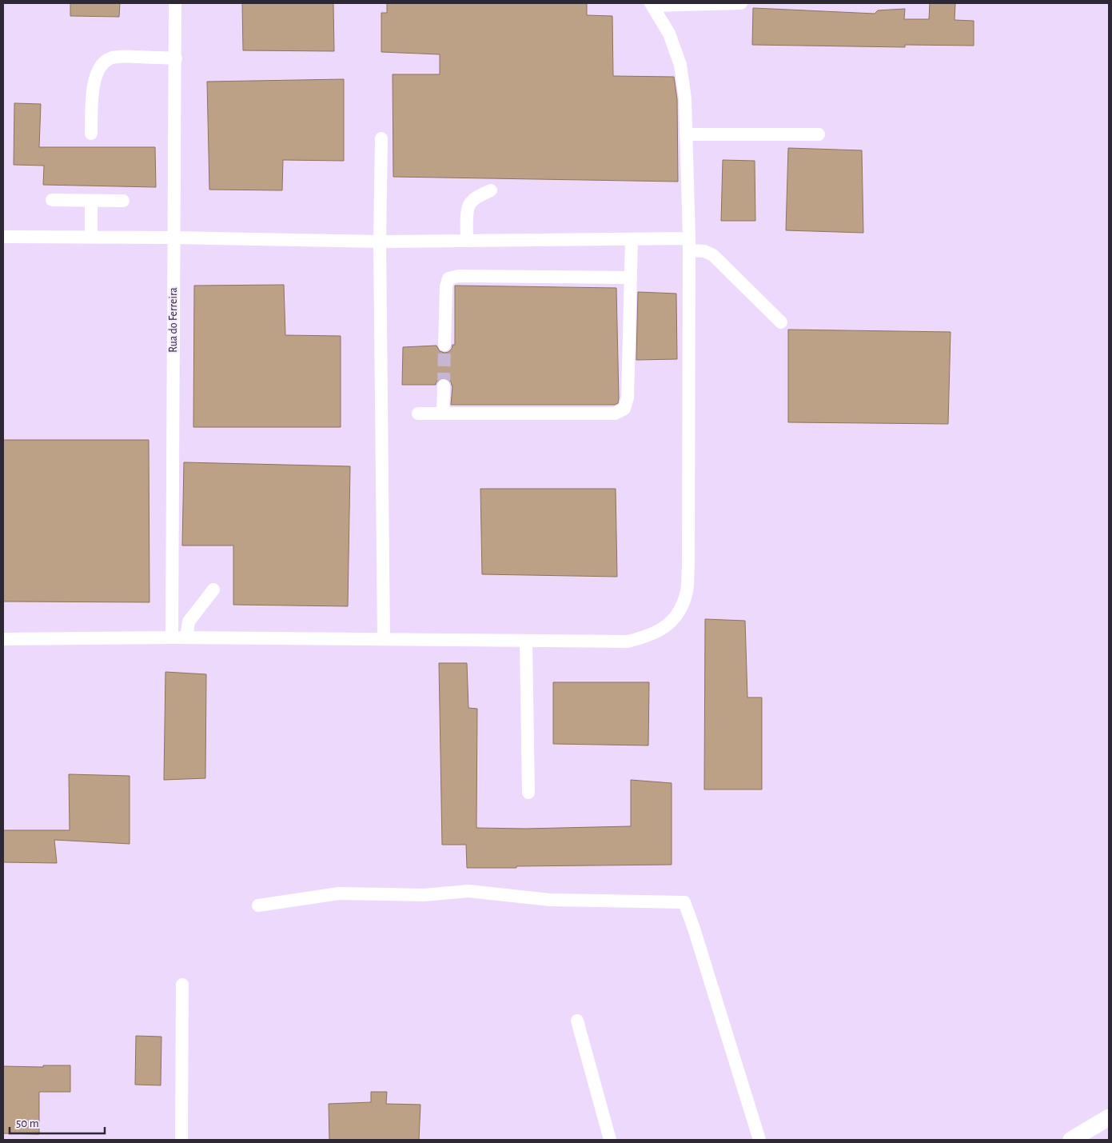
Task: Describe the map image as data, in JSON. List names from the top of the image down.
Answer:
{
  "streets": {
    "street": ["Rua do Ferreira"]
  },
  "scale_bar": "50 m"
}
